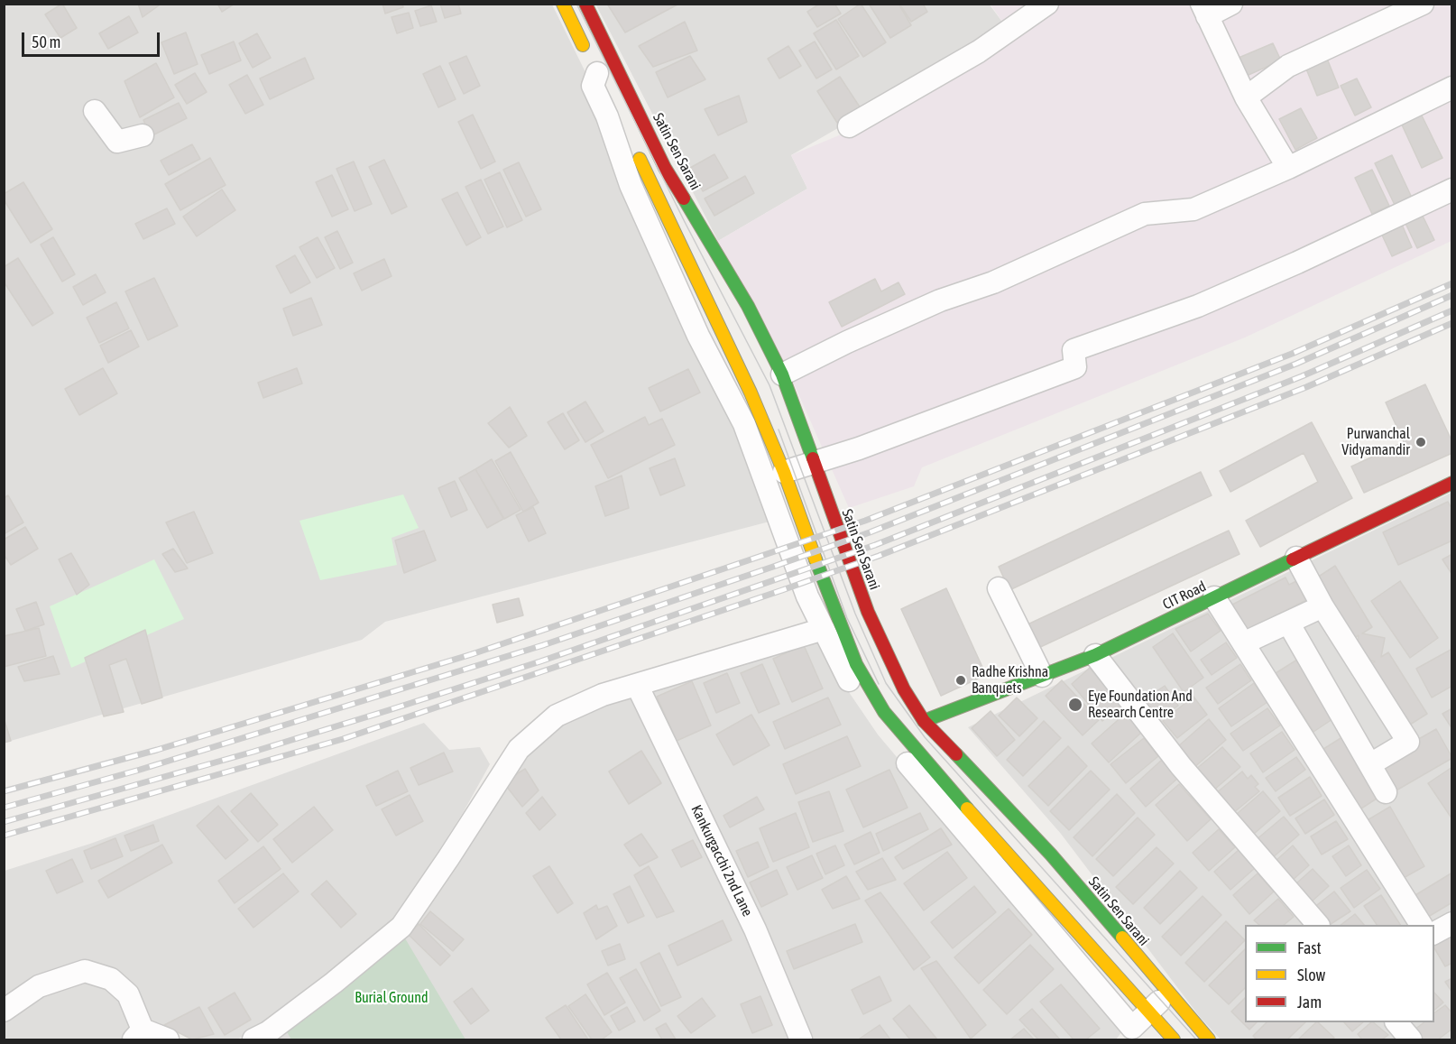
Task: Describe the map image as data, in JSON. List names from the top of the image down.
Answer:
{
  "streets": {
    "main road": ["Satin Sen Sarani", "CIT Road"],
    "street": ["Kankurgacchi 2nd Lane"]
  },
  "crossings": [
    ["Satin Sen Sarani", "CIT Road"]
  ],
  "parks": ["Burial Ground"],
  "places": ["Purwanchal Vidyamandir", "Radhe Krishna Banquets", "Eye Foundation And Research Centre"],
  "legend": ["Fast", "Slow", "Jam"],
  "scale_bar": "50 m"
}
